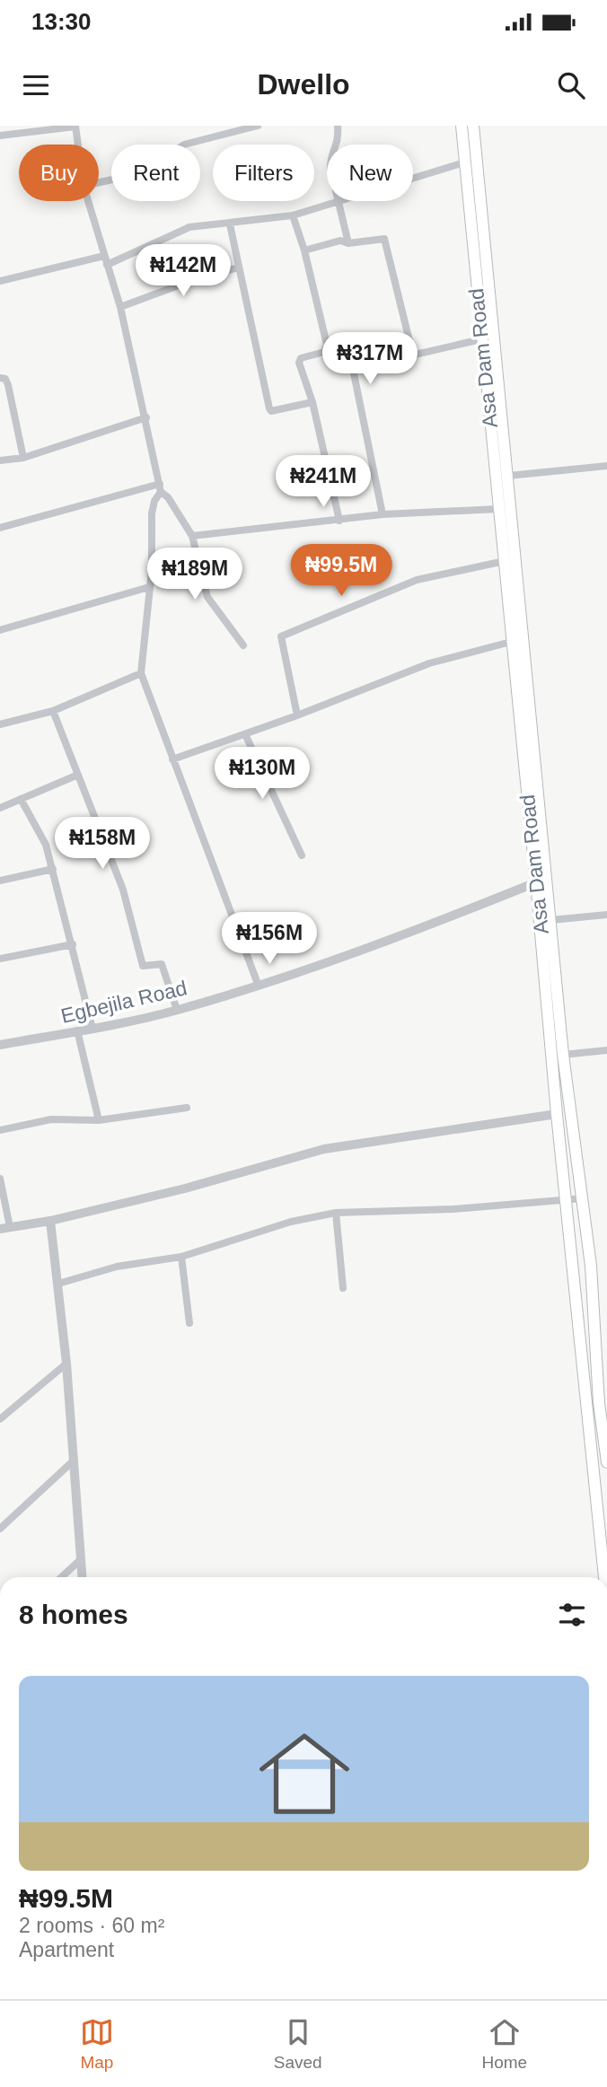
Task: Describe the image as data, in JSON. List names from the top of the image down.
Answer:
{
  "streets": {
    "main road": ["Asa Dam Road"],
    "street": ["Egbejila Road"]
  },
  "crossings": [
    ["Asa Dam Road", "Egbejila Road"]
  ],
  "page": {
    "status": "13:30",
    "header": "Dwello",
    "chip": [
      "Buy",
      "Rent",
      "Filters",
      "New"
    ],
    "price": [
      "₦142M",
      "₦317M",
      "₦241M",
      "₦99.5M",
      "₦189M",
      "₦130M",
      "₦158M",
      "₦156M"
    ],
    "heading": "8 homes",
    "list": [
      {
        "name": "₦99.5M",
        "note": "2 rooms · 60 m² · Apartment"
      }
    ],
    "tabs": ["Map", "Saved", "Home"]
  }
}
